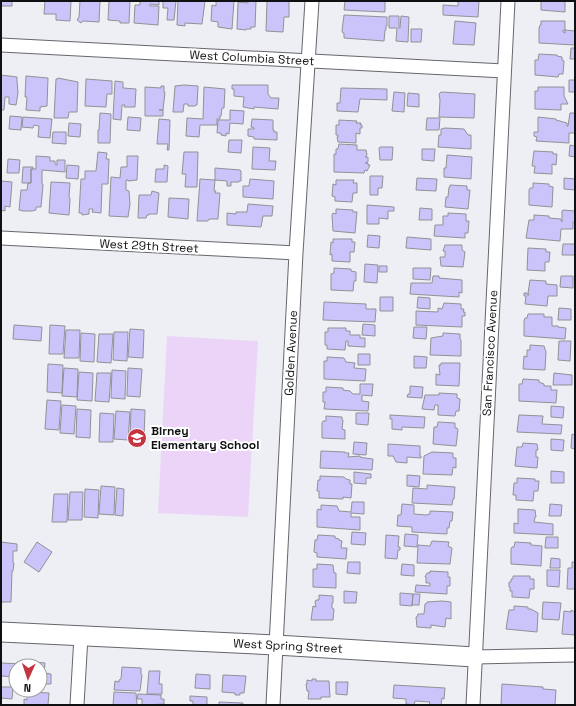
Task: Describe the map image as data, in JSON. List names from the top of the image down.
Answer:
{
  "streets": {
    "street": [
      "West Columbia Street",
      "West 29th Street",
      "Golden Avenue",
      "San Francisco Avenue",
      "West Spring Street"
    ]
  },
  "crossings": [
    ["West Columbia Street", "Golden Avenue"],
    ["West Columbia Street", "San Francisco Avenue"],
    ["West 29th Street", "Golden Avenue"],
    ["Golden Avenue", "West Spring Street"],
    ["San Francisco Avenue", "West Spring Street"]
  ],
  "places": {
    "school or university": ["Birney Elementary School"]
  },
  "north": "bottom"
}
